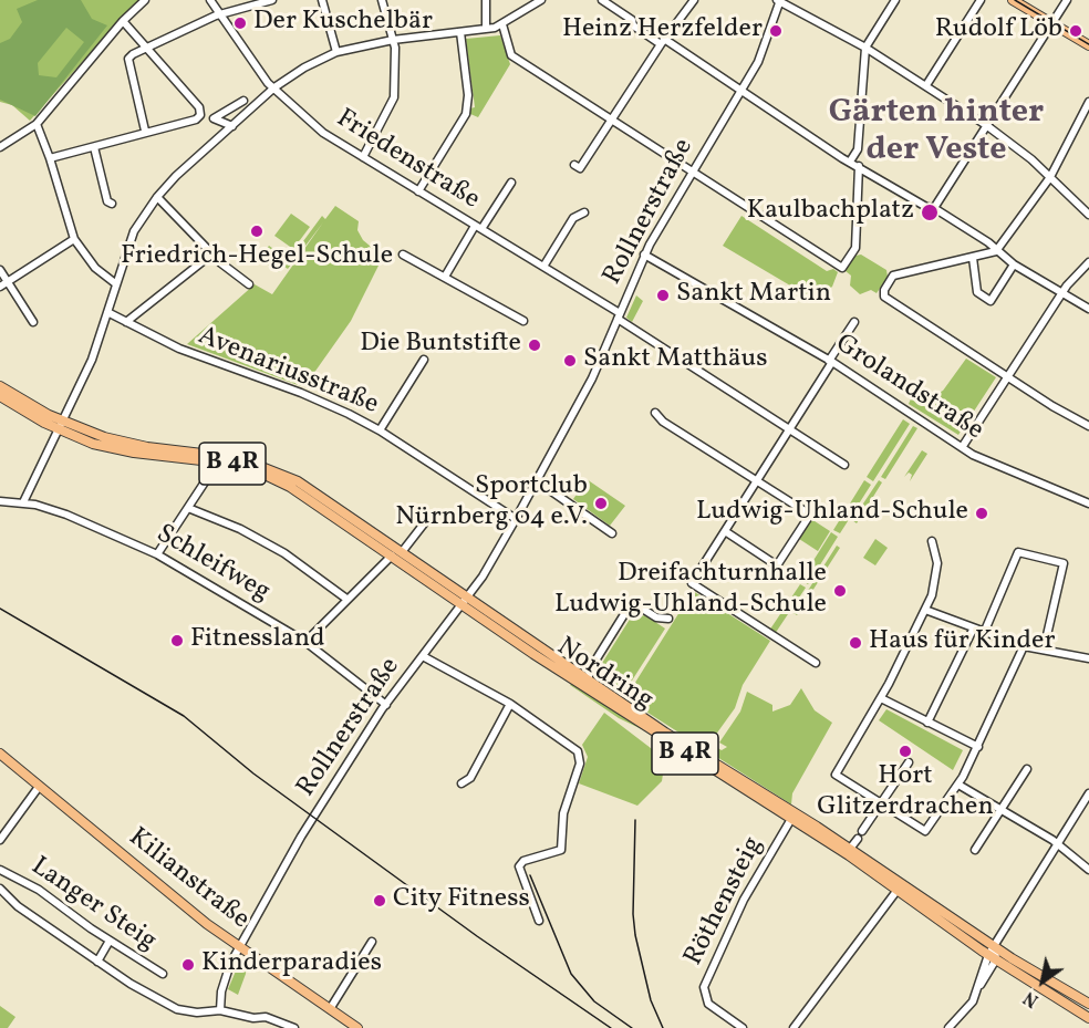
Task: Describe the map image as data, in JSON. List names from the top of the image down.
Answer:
{
  "streets": {
    "main road": ["B 4R", "Nordring", "Kilianstraße"],
    "street": [
      "Friedenstraße",
      "Rollnerstraße",
      "Avenariusstraße",
      "Grolandstraße",
      "Schleifweg",
      "Röthensteig",
      "Langer Steig"
    ]
  },
  "crossings": [
    ["Friedenstraße", "Rollnerstraße"],
    ["Rollnerstraße", "Avenariusstraße"],
    ["Rollnerstraße", "Grolandstraße"],
    ["Rollnerstraße", "Schleifweg"],
    ["Rollnerstraße", "Nordring"],
    ["Rollnerstraße", "Kilianstraße"],
    ["Nordring", "Röthensteig"]
  ],
  "districts": ["Gärten hinter der Veste"],
  "places": [
    "Der Kuschelbär",
    "Heinz Herzfelder",
    "Rudolf Löb",
    "Kaulbachplatz",
    "Friedrich-Hegel-Schule",
    "Sankt Martin",
    "Die Buntstifte",
    "Sankt Matthäus",
    "Sportclub Nürnberg 04 e.V.",
    "Ludwig-Uhland-Schule",
    "Dreifachturnhalle Ludwig-Uhland-Schule",
    "Fitnessland",
    "Haus für Kinder",
    "Hort Glitzerdrachen",
    "City Fitness",
    "Kinderparadies"
  ],
  "north": "bottom left"
}
